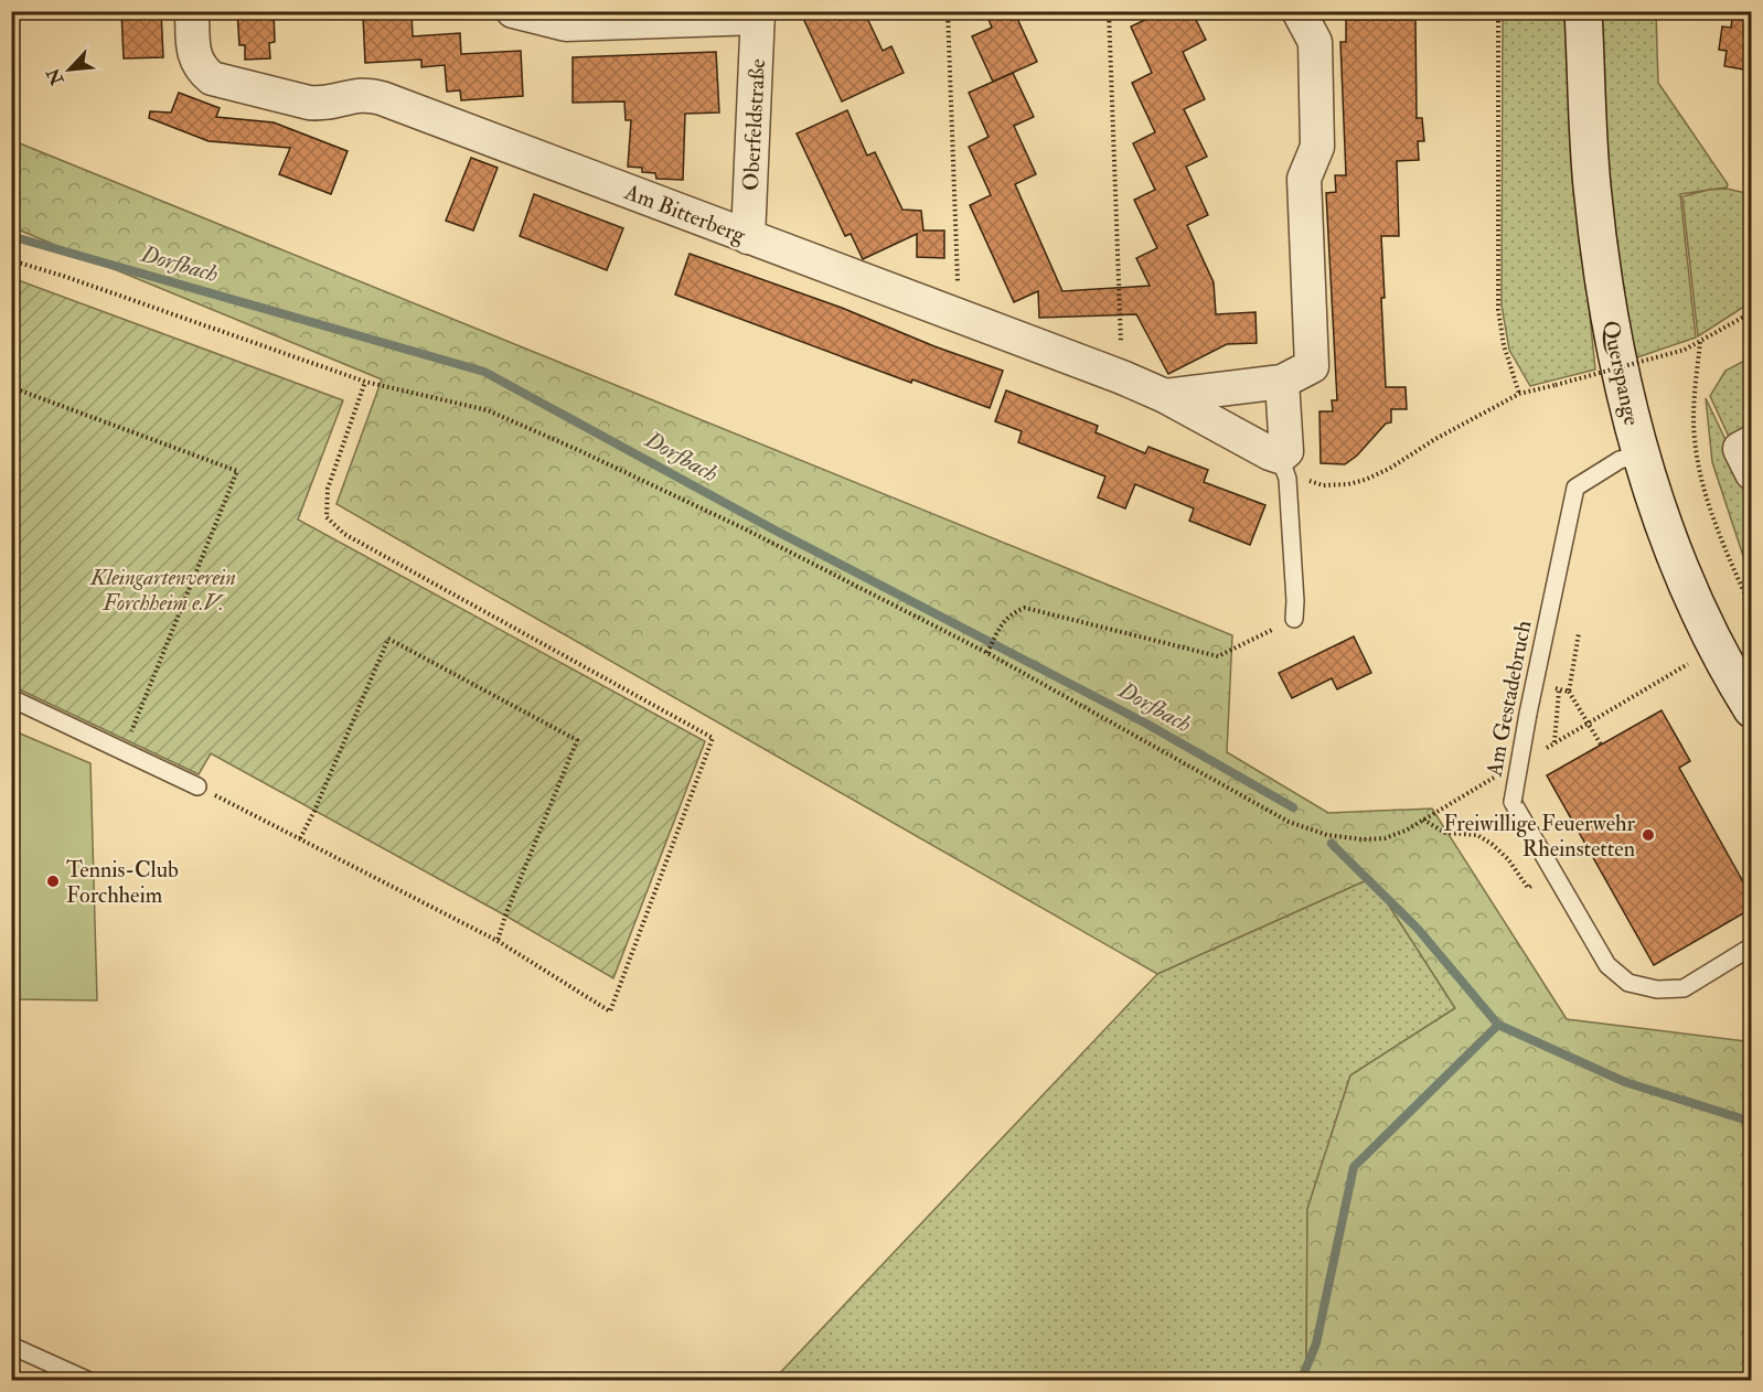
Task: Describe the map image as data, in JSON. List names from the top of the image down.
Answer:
{
  "streets": {
    "main road": ["Querspange"],
    "street": ["Oberfeldstraße", "Am Bitterberg"],
    "lane": ["Am Gestadebruch"]
  },
  "crossings": [
    ["Oberfeldstraße", "Am Bitterberg"],
    ["Querspange", "Am Gestadebruch"]
  ],
  "water": ["Dorfbach"],
  "parks": ["Kleingartenverein Forchheim e.V."],
  "places": ["Freiwillige Feuerwehr Rheinstetten", "Tennis-Club Forchheim"],
  "north": "bottom left"
}
